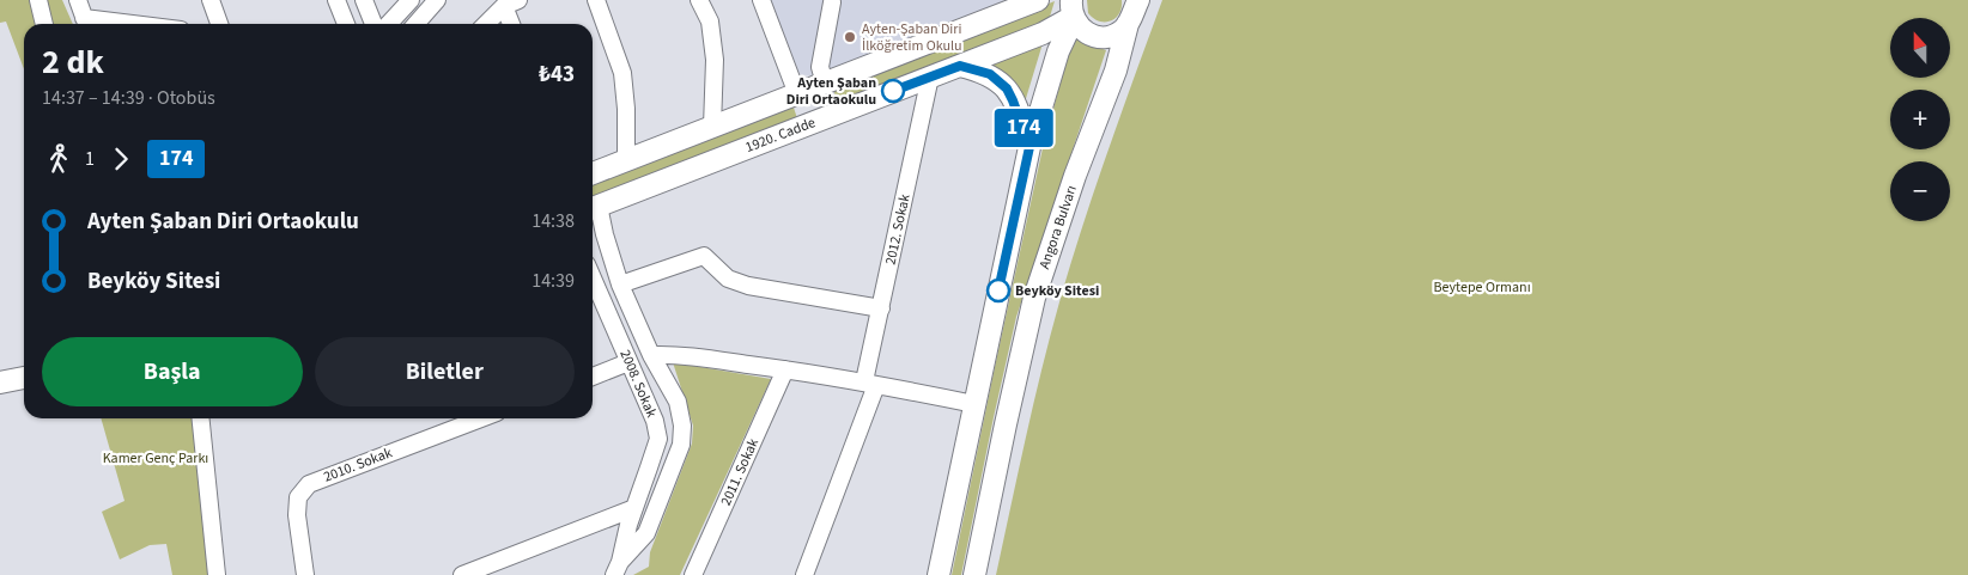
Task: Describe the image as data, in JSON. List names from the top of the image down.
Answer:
{
  "streets": {
    "main road": ["1920. Cadde", "Angora Bulvarı"],
    "street": [
      "2012. Sokak",
      "2008. Sokak",
      "2010. Sokak",
      "2011. Sokak"
    ]
  },
  "crossings": [
    ["1920. Cadde", "Angora Bulvarı"],
    ["1920. Cadde", "2012. Sokak"]
  ],
  "parks": ["Beytepe Ormanı", "Kamer Genç Parkı"],
  "places": ["Ayten-Şaban Diri İlköğretim Okulu", "Ayten Şaban Diri Ortaokulu", "Beyköy Sitesi"],
  "lines": ["bus line 174"],
  "north": "top",
  "page": {
    "on_map": "174",
    "map_buttons": ["+", "−"],
    "heading": ["2 dk", "14:37 – 14:39 · Otobüs", "₺43"],
    "legs": ["1", "174"],
    "list": [
      {
        "name": "Ayten Şaban Diri Ortaokulu",
        "value": "14:38"
      },
      {
        "name": "Beyköy Sitesi",
        "value": "14:39"
      }
    ],
    "buttons": ["Başla", "Biletler"]
  }
}
